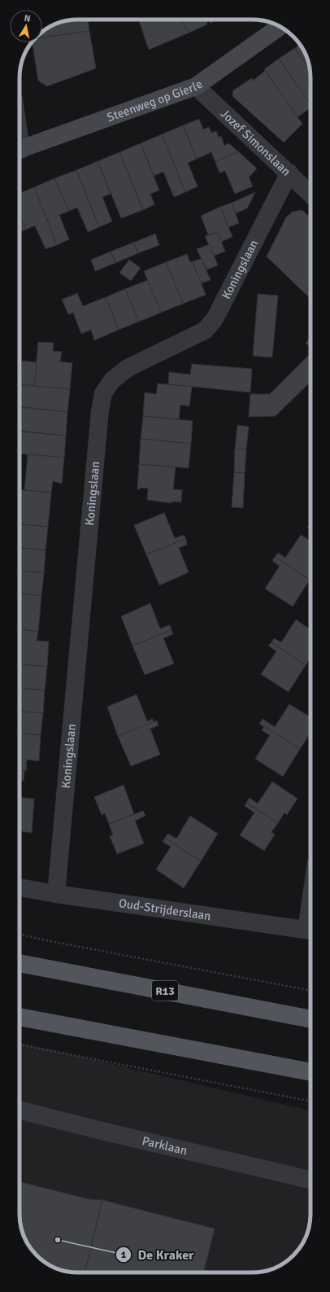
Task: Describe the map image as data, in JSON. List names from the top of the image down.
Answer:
{
  "streets": {
    "main road": ["R13"],
    "street": [
      "Steenweg op Gierle",
      "Jozef Simonslaan",
      "Koningslaan",
      "Oud-Strijderslaan",
      "Parklaan"
    ]
  },
  "crossings": [
    ["Steenweg op Gierle", "Jozef Simonslaan"],
    ["Jozef Simonslaan", "Koningslaan"],
    ["Koningslaan", "Oud-Strijderslaan"]
  ],
  "places": ["De Kraker"],
  "north": "top"
}
